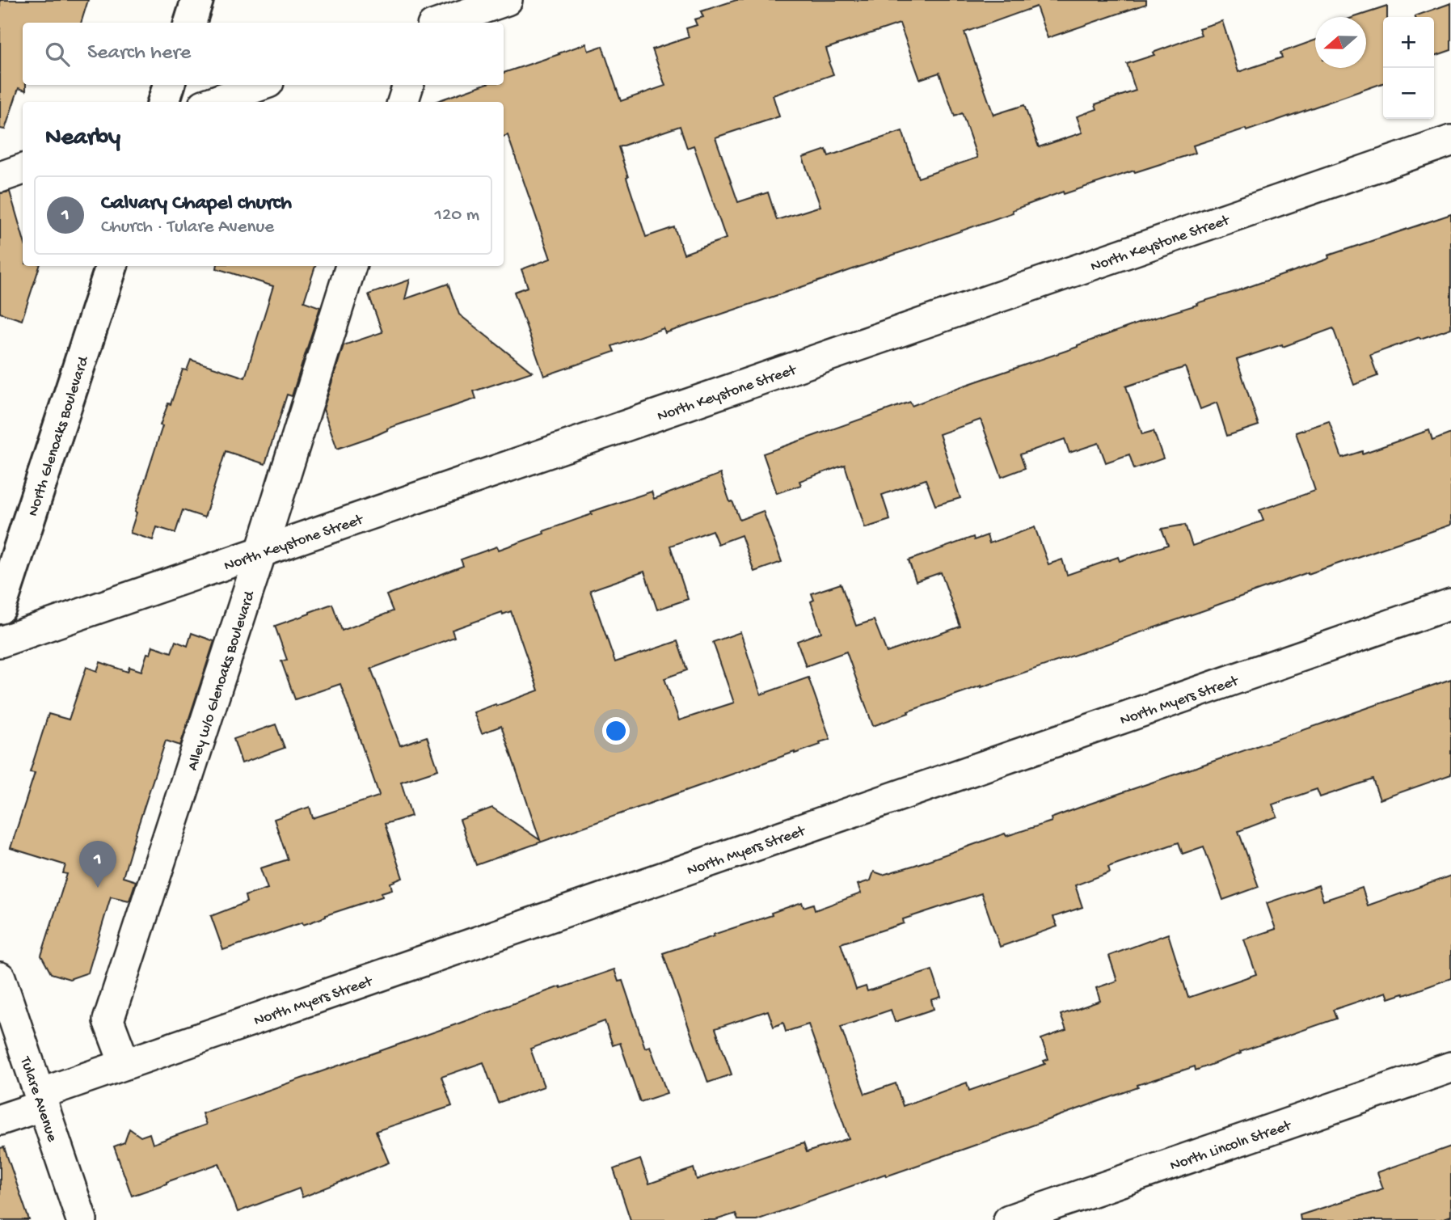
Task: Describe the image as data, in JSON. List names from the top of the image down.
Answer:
{
  "streets": {
    "main road": ["North Glenoaks Boulevard"],
    "street": [
      "North Keystone Street",
      "Alley w/o Glenoaks Boulevard",
      "North Myers Street",
      "Tulare Avenue",
      "North Lincoln Street"
    ]
  },
  "crossings": [
    ["North Keystone Street", "Alley w/o Glenoaks Boulevard"],
    ["Alley w/o Glenoaks Boulevard", "North Myers Street"],
    ["North Myers Street", "Tulare Avenue"]
  ],
  "north": "left",
  "page": {
    "map_buttons": ["+", "−"],
    "search": "Search here",
    "heading": "Nearby",
    "list": [
      {
        "mark": "1",
        "name": "Calvary Chapel church",
        "note": "Church · Tulare Avenue",
        "value": "120 m"
      }
    ],
    "pins": "1"
  }
}
